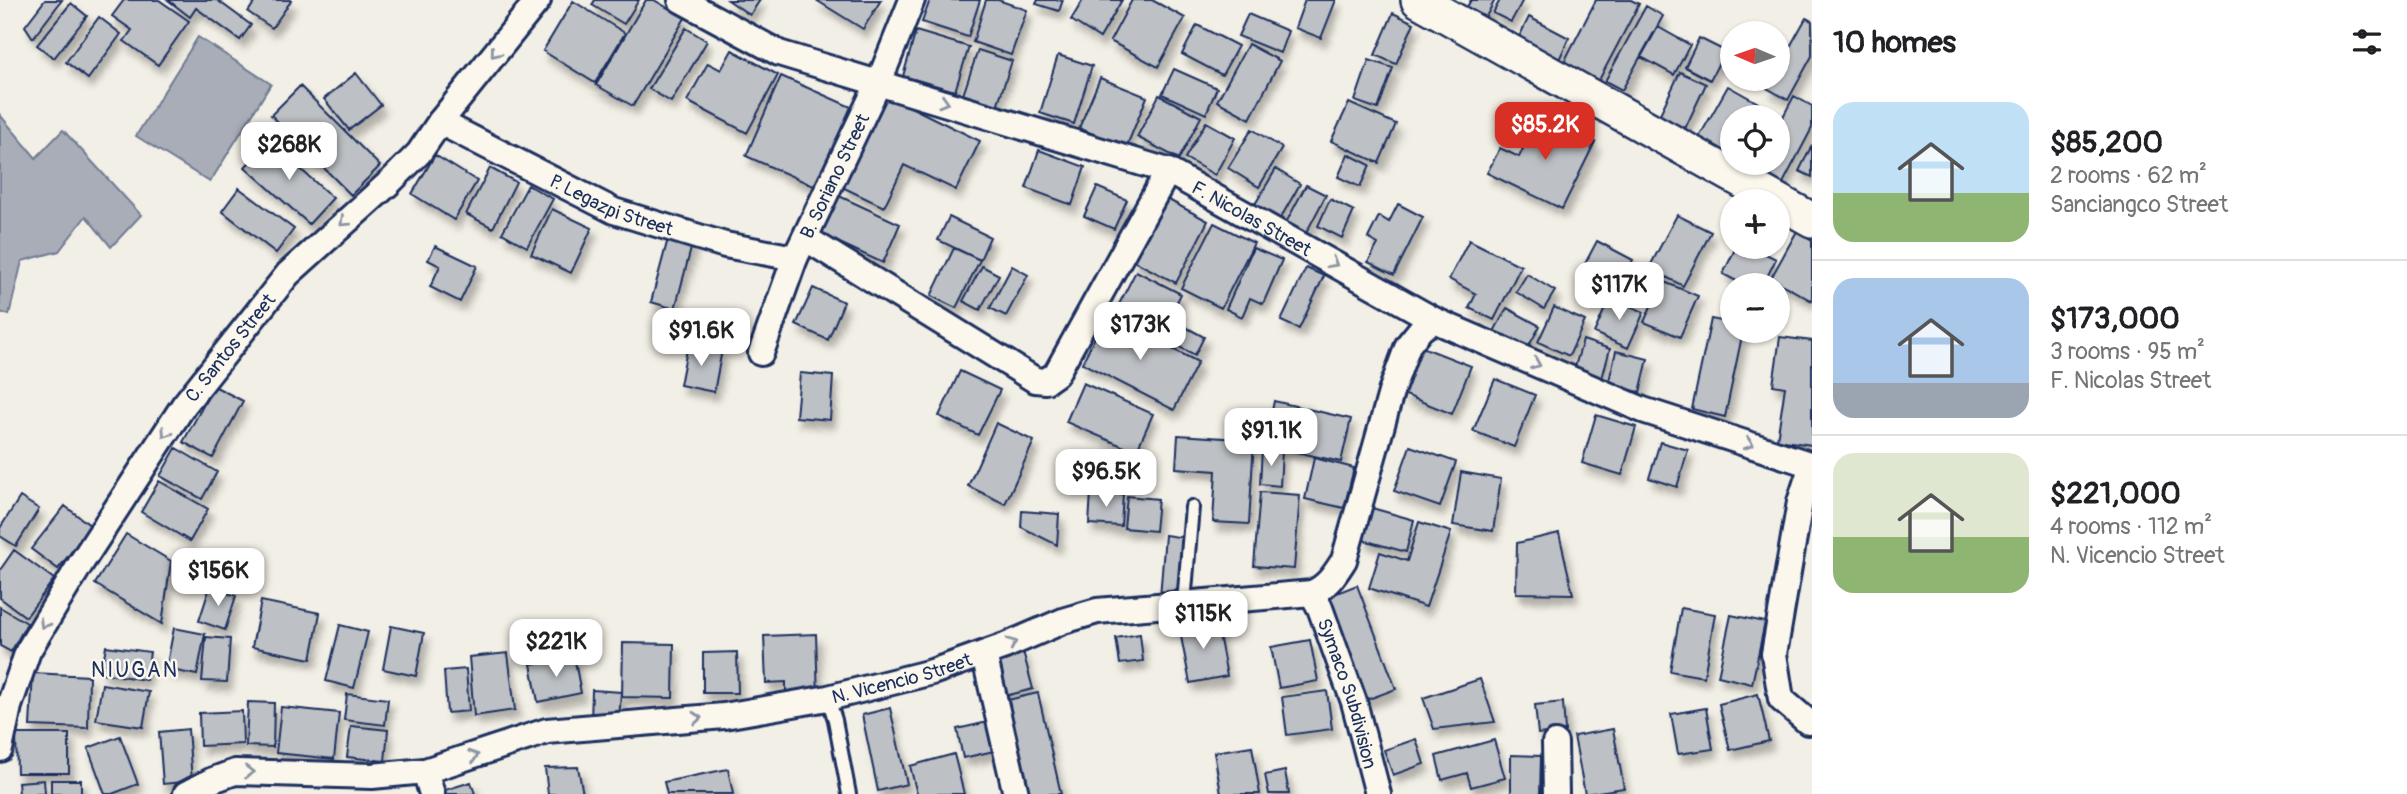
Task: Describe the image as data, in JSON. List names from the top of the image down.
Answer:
{
  "streets": {
    "street": [
      "B. Soriano Street",
      "P. Legazpi Street",
      "F. Nicolas Street",
      "C. Santos Street",
      "N. Vicencio Street",
      "Symaco Subdivision"
    ]
  },
  "crossings": [
    ["B. Soriano Street", "P. Legazpi Street"],
    ["B. Soriano Street", "F. Nicolas Street"],
    ["P. Legazpi Street", "C. Santos Street"],
    ["N. Vicencio Street", "Symaco Subdivision"]
  ],
  "one_way": ["F. Nicolas Street", "C. Santos Street", "N. Vicencio Street"],
  "districts": ["NIUGAN"],
  "north": "left",
  "page": {
    "heading": "10 homes",
    "map_buttons": ["+", "−"],
    "list": [
      {
        "name": "$85,200",
        "note": "2 rooms · 62 m² · Sanciangco Street"
      },
      {
        "name": "$173,000",
        "note": "3 rooms · 95 m² · F. Nicolas Street"
      },
      {
        "name": "$221,000",
        "note": "4 rooms · 112 m² · N. Vicencio Street"
      }
    ],
    "price": [
      "$85.2K",
      "$268K",
      "$117K",
      "$173K",
      "$91.6K",
      "$91.1K",
      "$96.5K",
      "$156K",
      "$115K",
      "$221K"
    ]
  }
}
